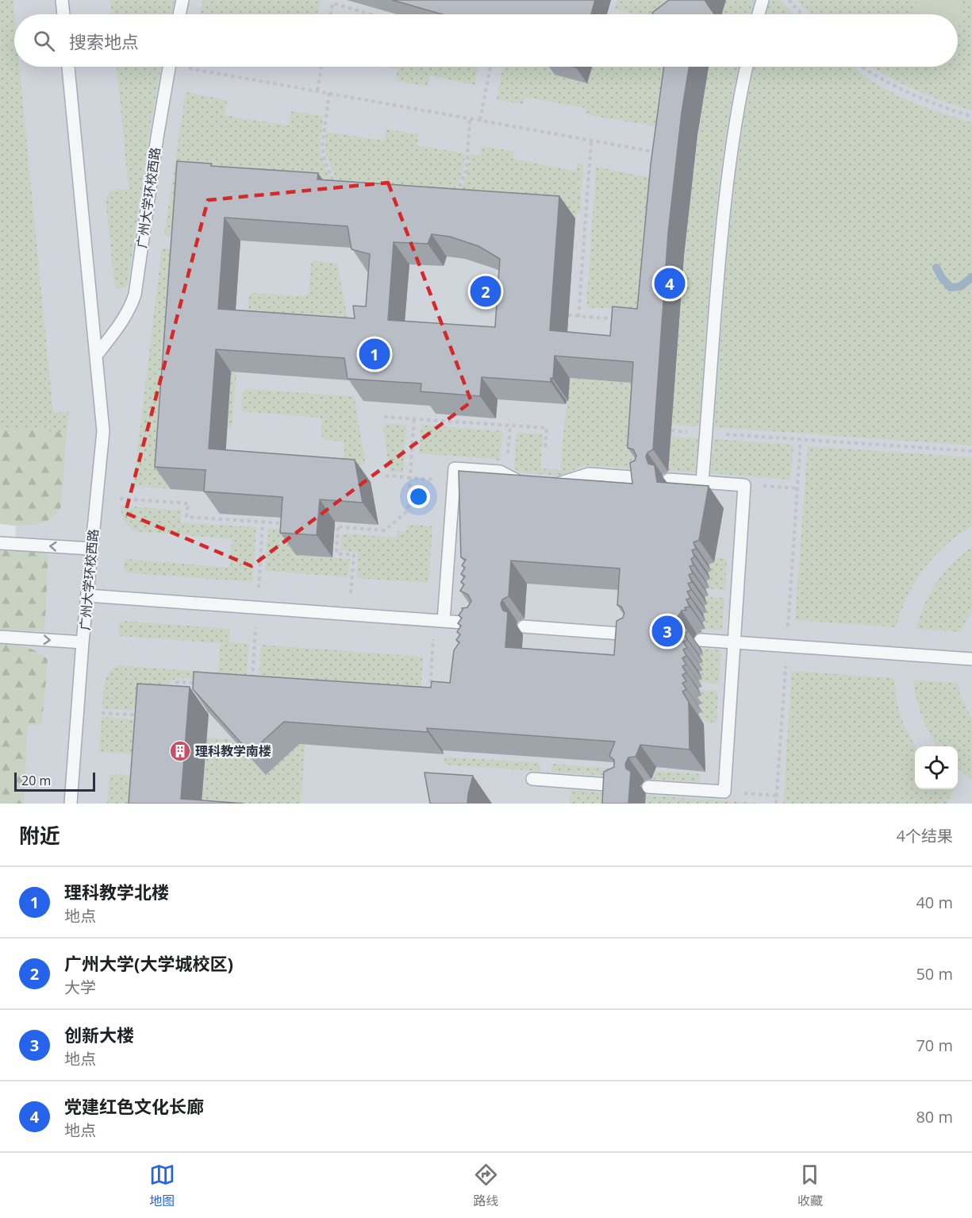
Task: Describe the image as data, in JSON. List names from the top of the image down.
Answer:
{
  "streets": {
    "lane": ["广州大学环校西路"]
  },
  "places": {
    "building": ["理科教学南楼"]
  },
  "scale_bar": "20 m",
  "page": {
    "search": "搜索地点",
    "pins": [
      "4",
      "2",
      "1",
      "3"
    ],
    "scale": "20 m",
    "heading": ["附近", "4个结果"],
    "list": [
      {
        "mark": "1",
        "name": "理科教学北楼",
        "note": "地点",
        "value": "40 m"
      },
      {
        "mark": "2",
        "name": "广州大学(大学城校区)",
        "note": "大学",
        "value": "50 m"
      },
      {
        "mark": "3",
        "name": "创新大楼",
        "note": "地点",
        "value": "70 m"
      },
      {
        "mark": "4",
        "name": "党建红色文化长廊",
        "note": "地点",
        "value": "80 m"
      }
    ],
    "nav": ["地图", "路线", "收藏"]
  }
}
